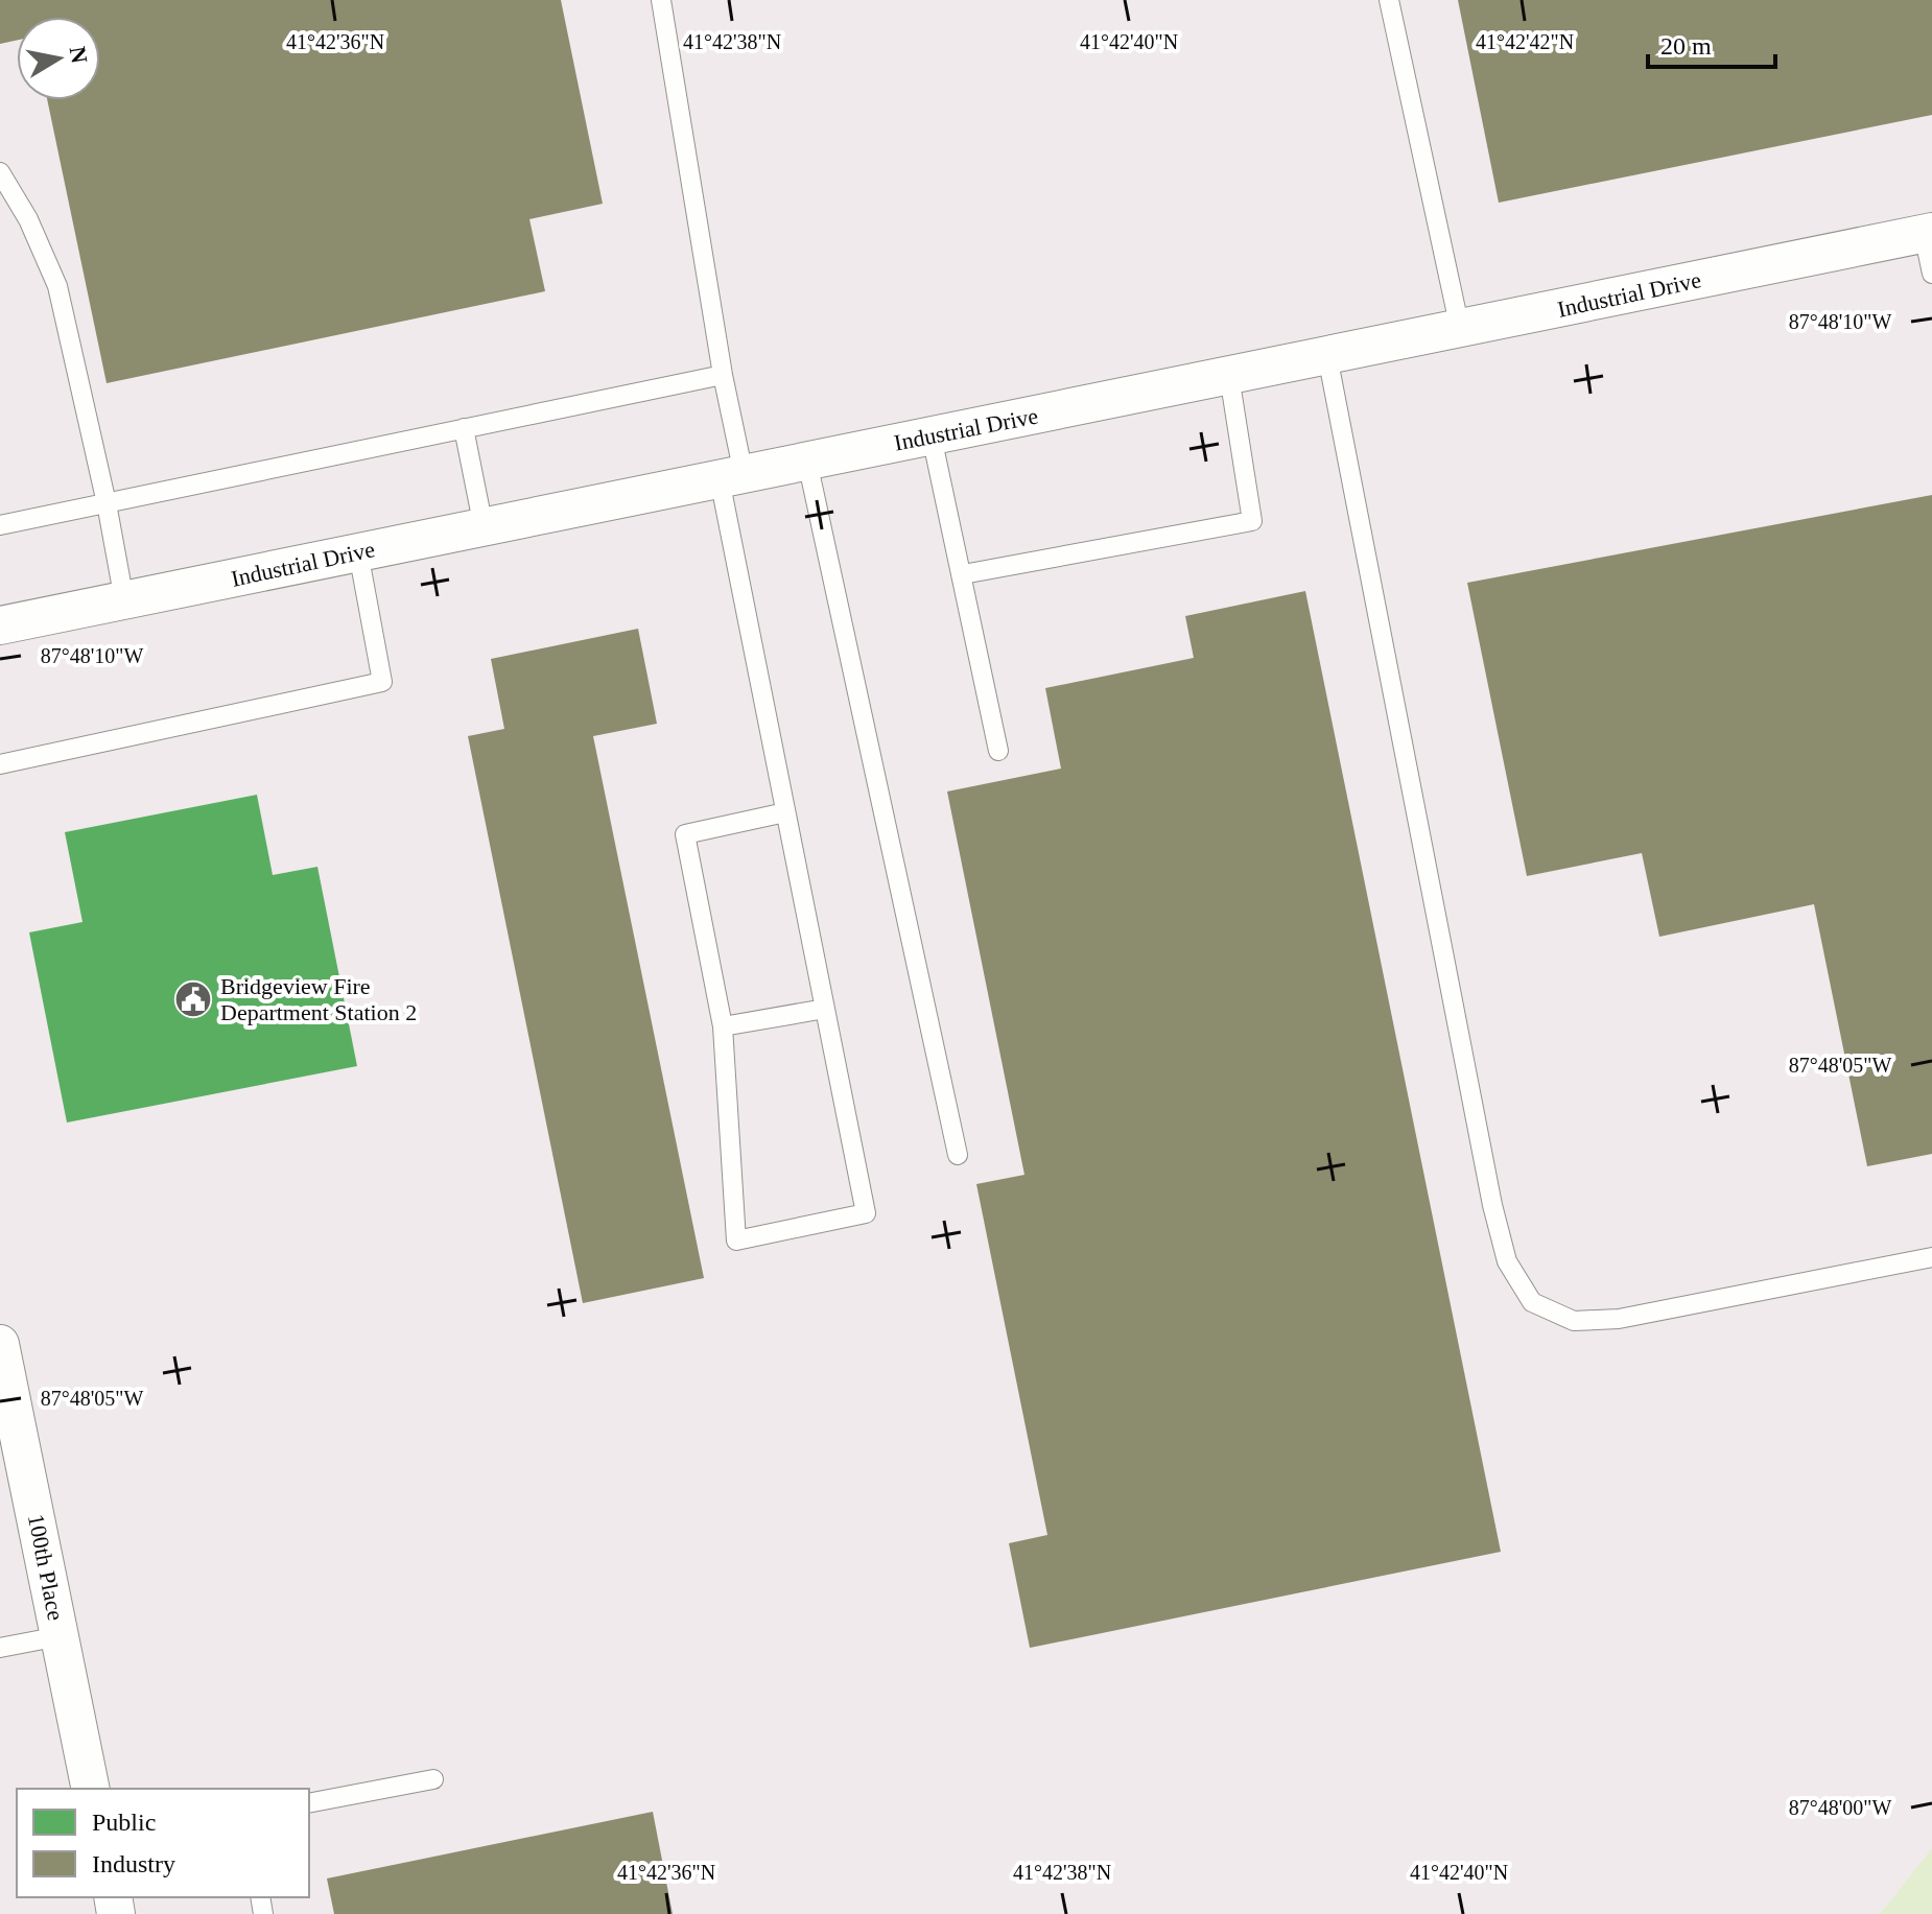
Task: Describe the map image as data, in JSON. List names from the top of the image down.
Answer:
{
  "streets": {
    "street": ["Industrial Drive", "100th Place"]
  },
  "places": {
    "public building": ["Bridgeview Fire Department Station 2"]
  },
  "legend": ["Public", "Industry"],
  "scale_bar": "20 m",
  "north": "right",
  "coordinates": [
    "41°42'36\"N",
    "41°42'38\"N",
    "41°42'40\"N",
    "41°42'42\"N",
    "87°48'10\"W",
    "87°48'05\"W",
    "87°48'00\"W"
  ]
}
